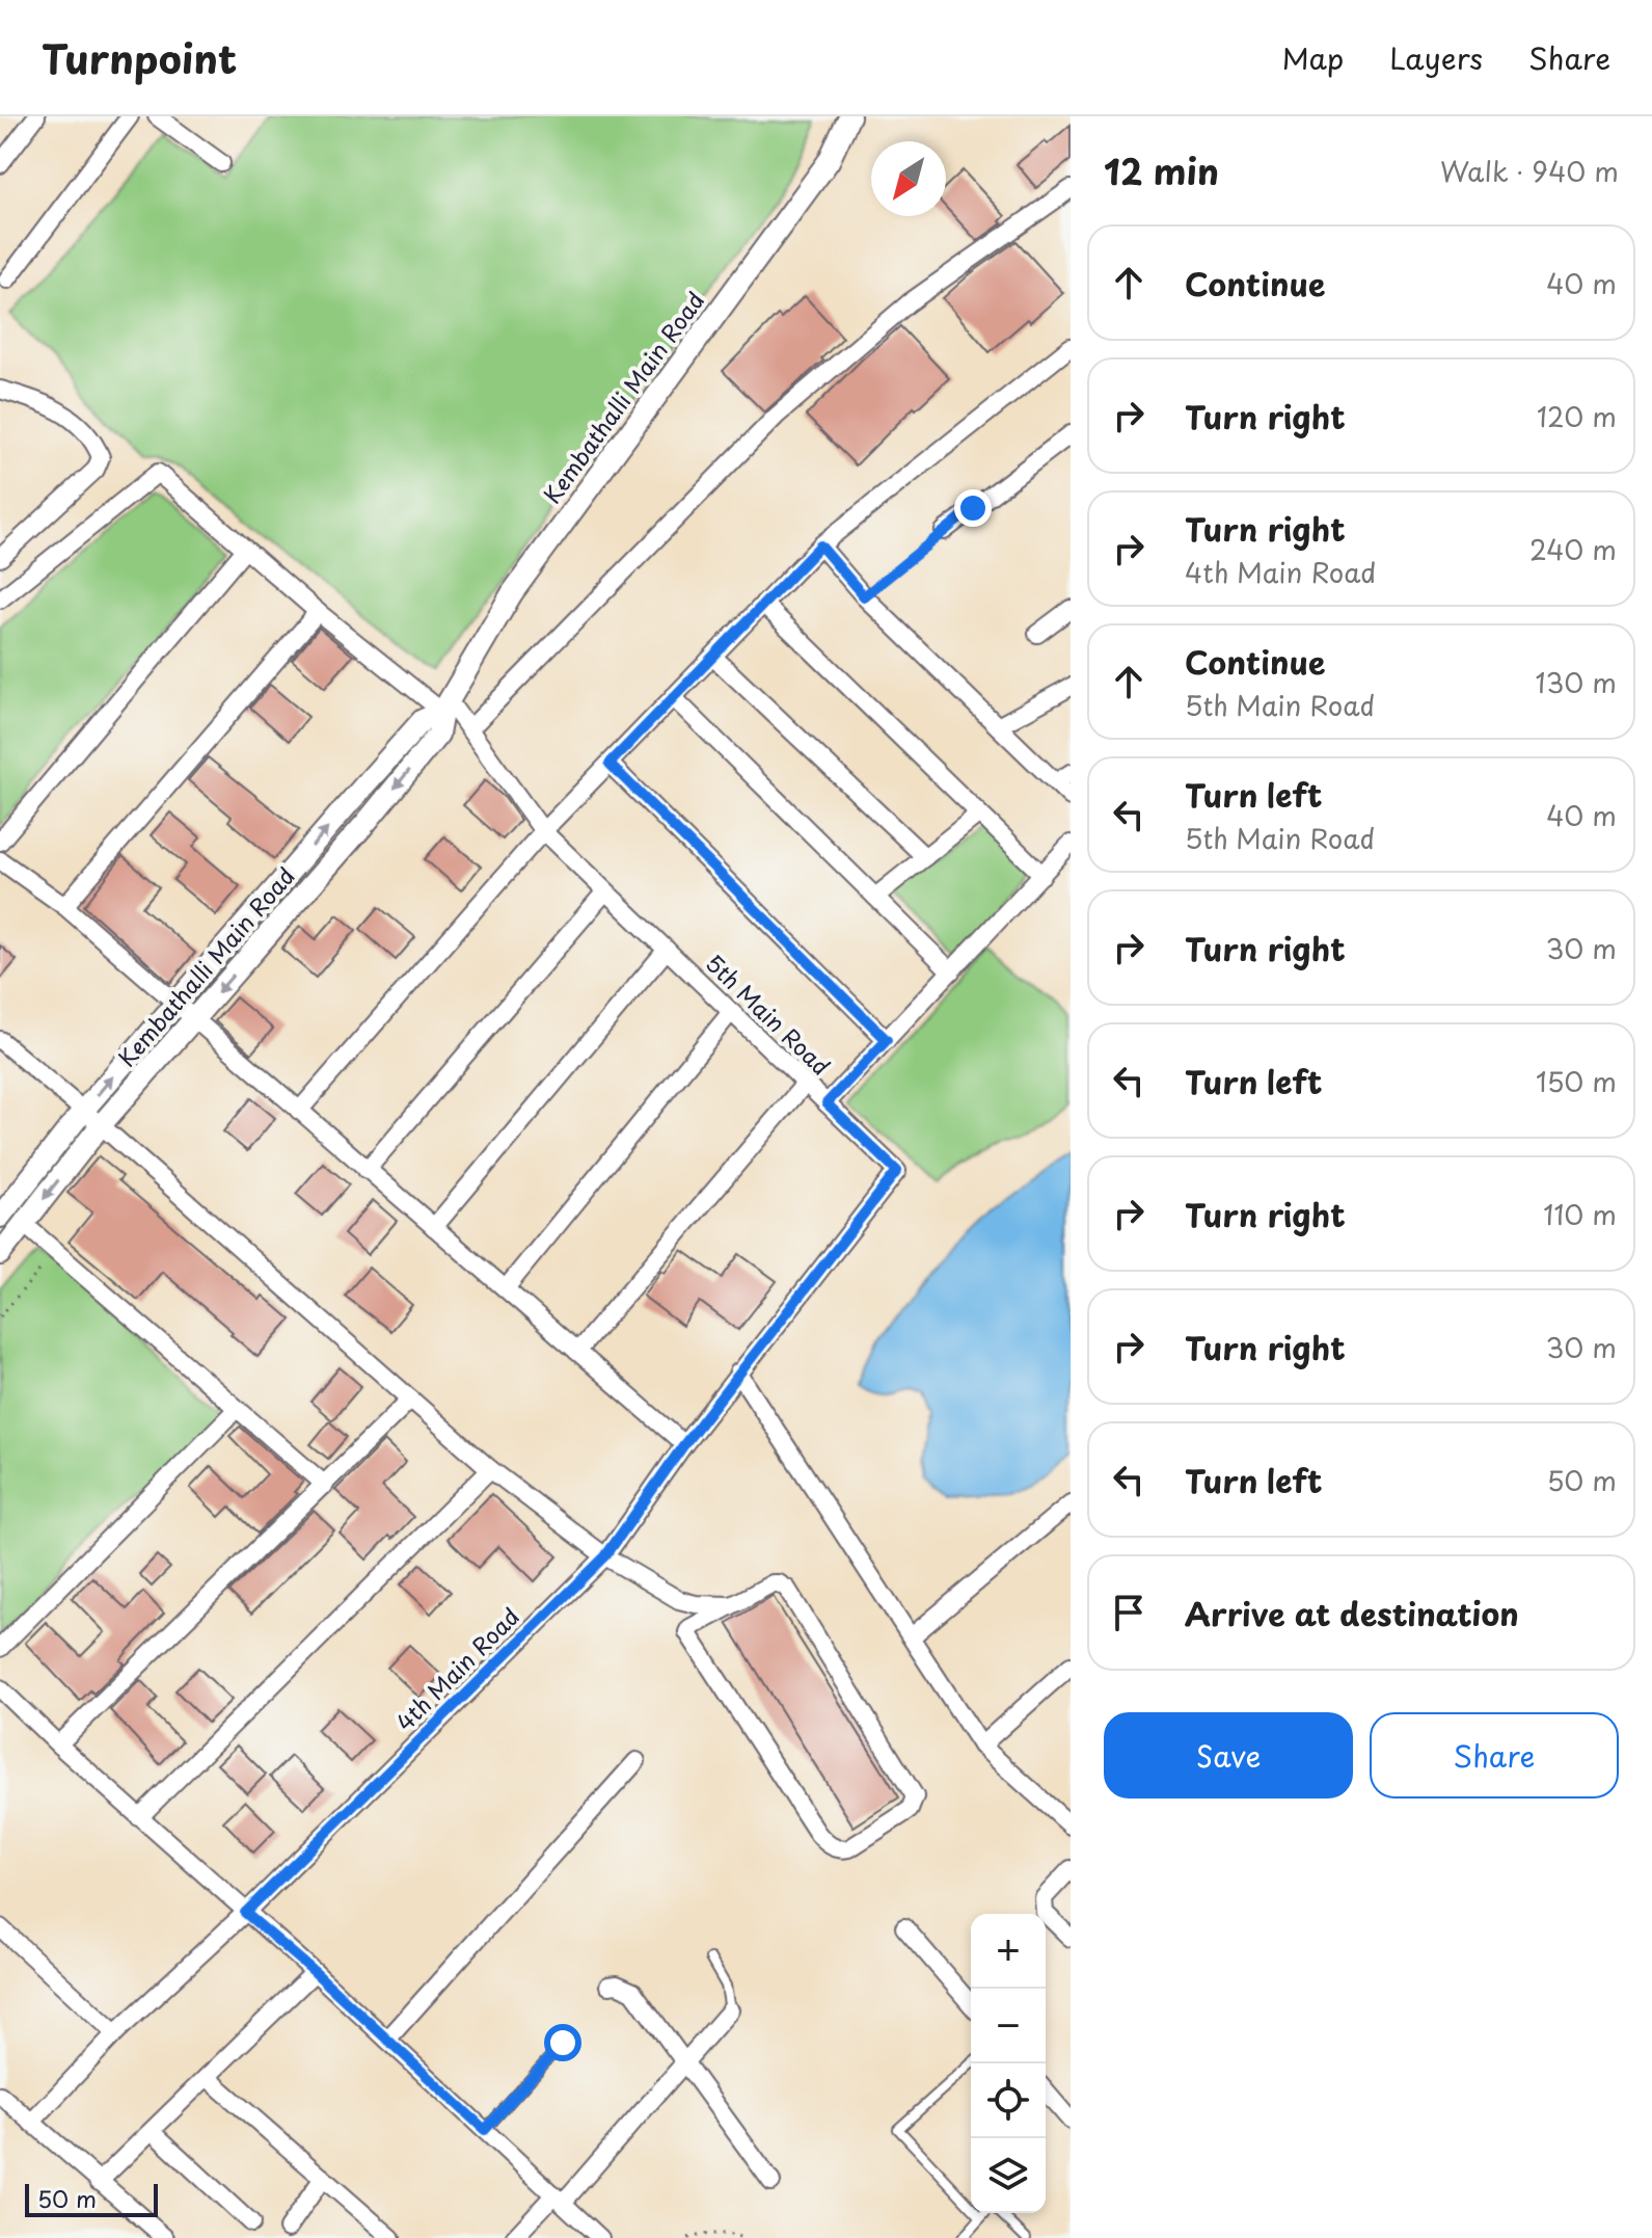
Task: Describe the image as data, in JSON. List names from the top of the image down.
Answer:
{
  "streets": {
    "street": ["Kembathalli Main Road", "5th Main Road", "4th Main Road"]
  },
  "crossings": [
    ["Kembathalli Main Road", "5th Main Road"],
    ["5th Main Road", "4th Main Road"]
  ],
  "scale_bar": "50 m",
  "north": "bottom left",
  "page": {
    "header": "Turnpoint",
    "nav": ["Map", "Layers", "Share"],
    "heading": ["12 min", "Walk · 940 m"],
    "list": [
      ["Continue", "40 m"],
      ["Turn right", "120 m"],
      ["Turn right", "4th Main Road", "240 m"],
      ["Continue", "5th Main Road", "130 m"],
      ["Turn left", "5th Main Road", "40 m"],
      ["Turn right", "30 m"],
      ["Turn left", "150 m"],
      ["Turn right", "110 m"],
      ["Turn right", "30 m"],
      ["Turn left", "50 m"],
      "Arrive at destination"
    ],
    "buttons": ["Save", "Share"],
    "map_buttons": ["+", "−"],
    "scale": "50 m"
  }
}
